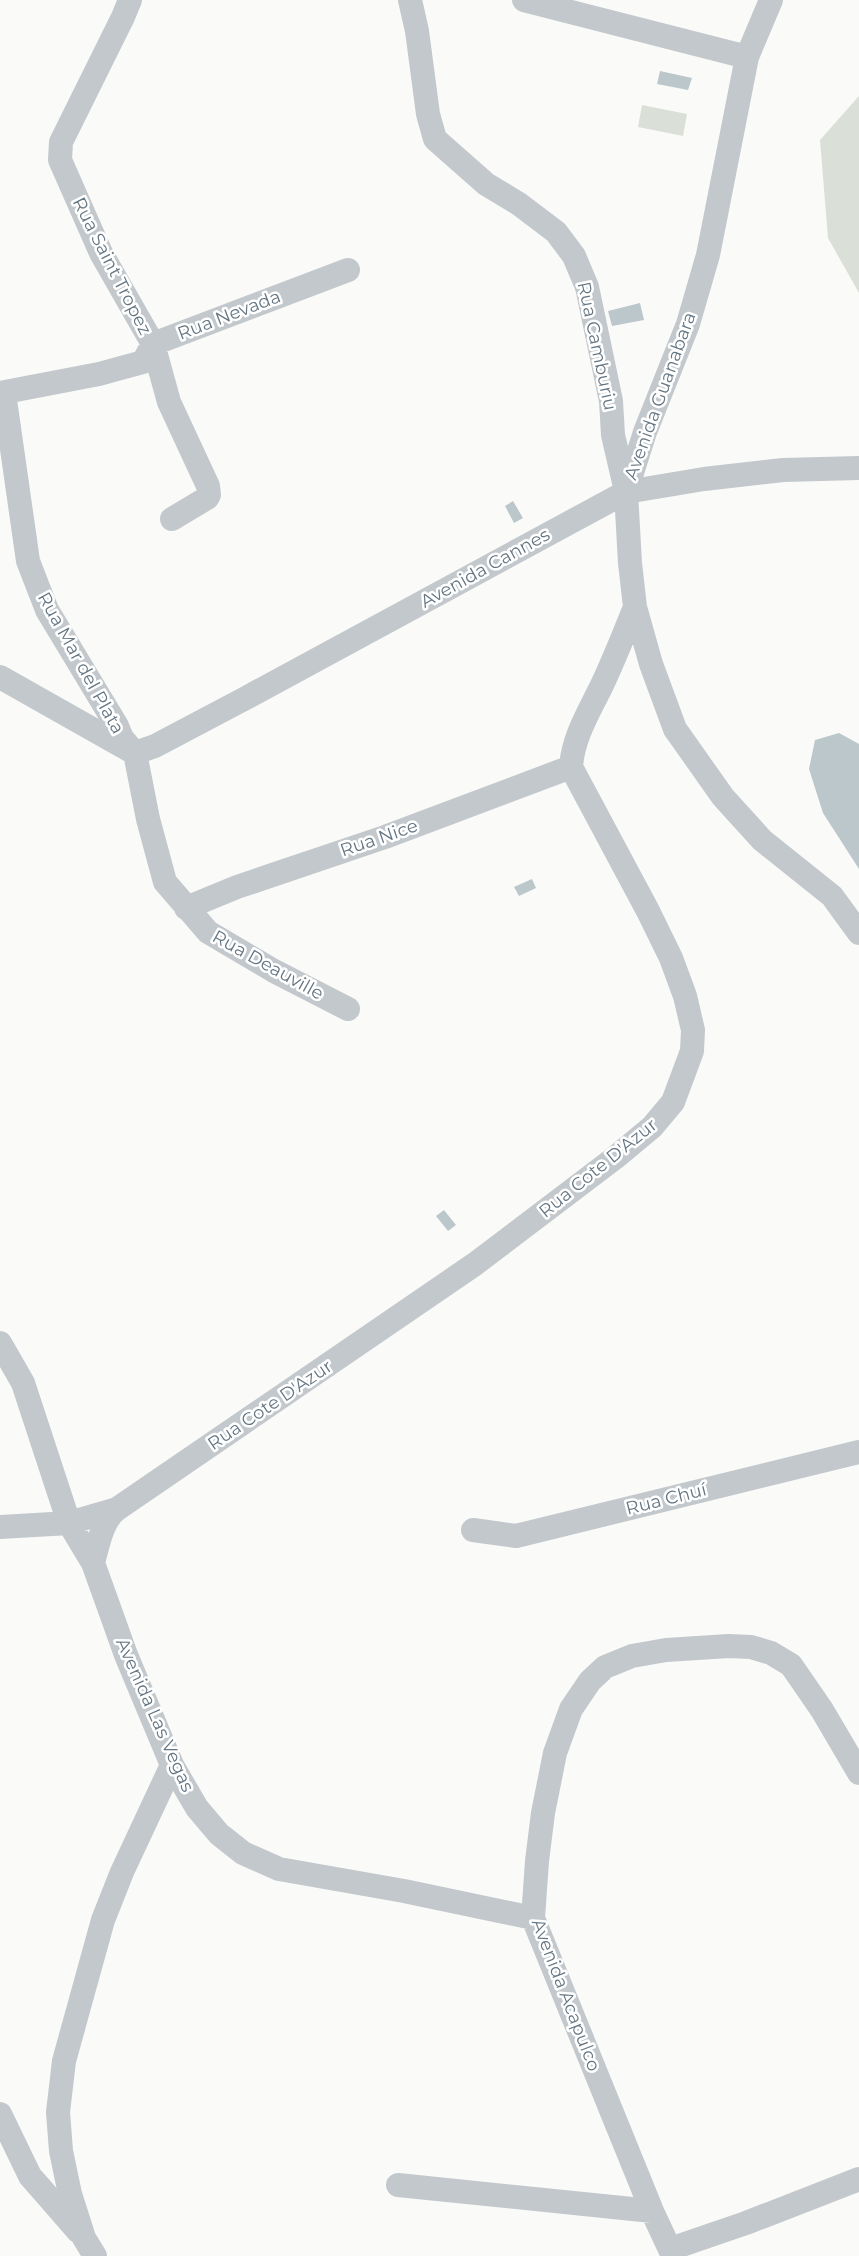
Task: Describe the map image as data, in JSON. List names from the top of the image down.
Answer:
{
  "streets": {
    "street": [
      "Rua Saint Tropez",
      "Rua Nevada",
      "Rua Camburiu",
      "Avenida Guanabara",
      "Avenida Cannes",
      "Rua Mar del Plata",
      "Rua Nice",
      "Rua Deauville",
      "Rua Cote D'Azur",
      "Rua Chuí",
      "Avenida Las Vegas",
      "Avenida Acapulco"
    ]
  },
  "crossings": [
    ["Rua Saint Tropez", "Rua Nevada"],
    ["Rua Camburiu", "Avenida Guanabara"],
    ["Rua Camburiu", "Avenida Cannes"],
    ["Avenida Guanabara", "Avenida Cannes"],
    ["Avenida Cannes", "Rua Mar del Plata"],
    ["Avenida Cannes", "Rua Deauville"],
    ["Rua Mar del Plata", "Rua Deauville"],
    ["Rua Nice", "Rua Deauville"],
    ["Rua Nice", "Rua Cote D'Azur"],
    ["Rua Cote D'Azur", "Avenida Las Vegas"],
    ["Avenida Las Vegas", "Avenida Acapulco"]
  ]
}
